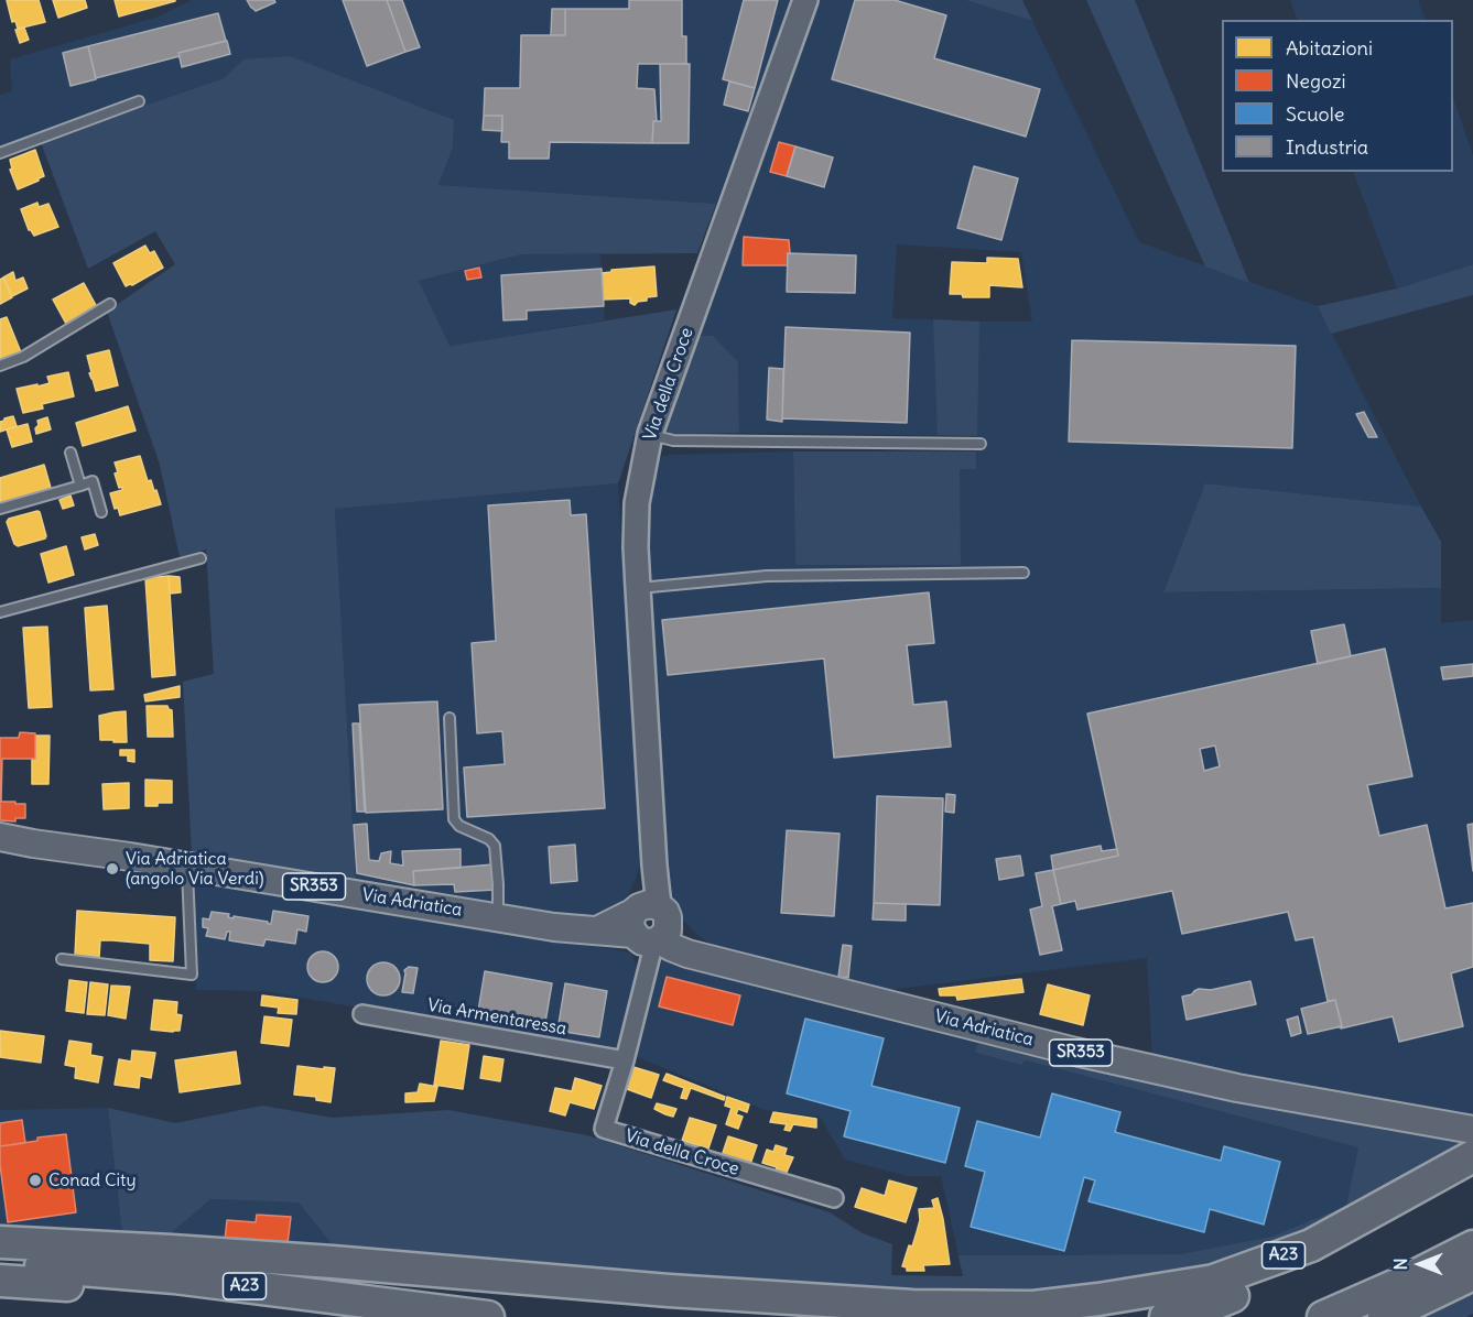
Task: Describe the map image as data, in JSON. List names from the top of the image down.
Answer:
{
  "streets": {
    "highway": ["A23"],
    "main road": ["Via della Croce", "SR353", "Via Adriatica"],
    "street": ["Via Armentaressa"]
  },
  "crossings": [
    ["Via della Croce", "Via Adriatica"],
    ["Via della Croce", "Via Armentaressa"]
  ],
  "places": ["Via Adriatica (angolo Via Verdi)", "Conad City"],
  "legend": [
    "Abitazioni",
    "Negozi",
    "Scuole",
    "Industria"
  ],
  "north": "left"
}
